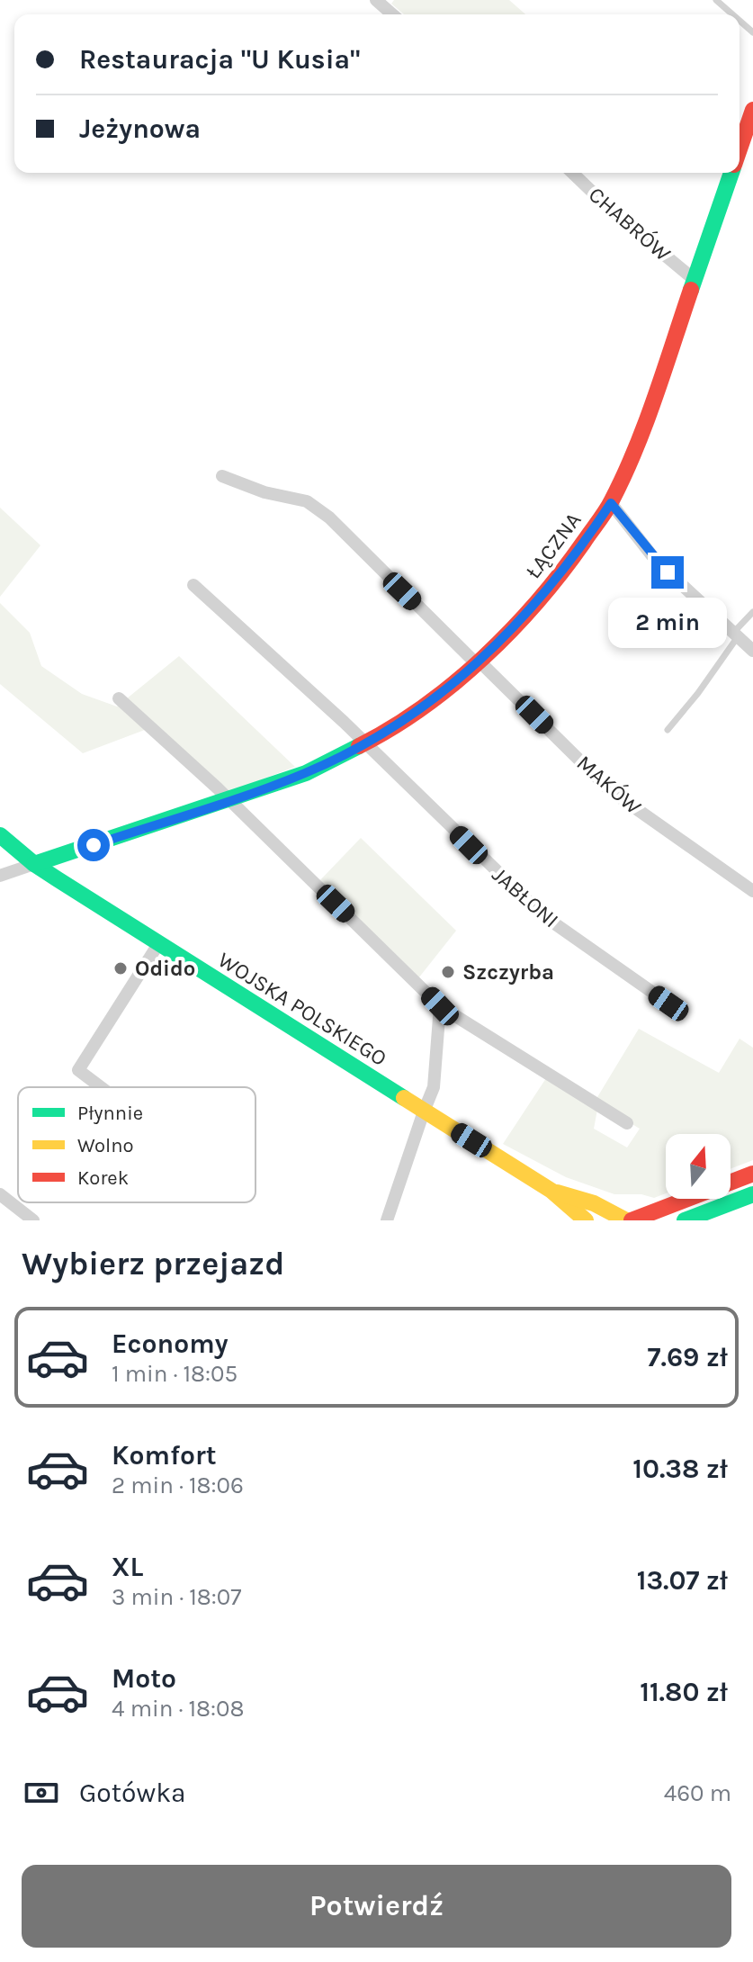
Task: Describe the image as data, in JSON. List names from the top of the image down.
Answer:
{
  "streets": {
    "street": [
      "CHABRÓW",
      "ŁĄCZNA",
      "MAKÓW",
      "JABŁONI",
      "WOJSKA POLSKIEGO"
    ]
  },
  "crossings": [
    ["CHABRÓW", "ŁĄCZNA"],
    ["ŁĄCZNA", "MAKÓW"],
    ["ŁĄCZNA", "JABŁONI"],
    ["ŁĄCZNA", "WOJSKA POLSKIEGO"]
  ],
  "places": ["Odido", "Szczyrba"],
  "legend": ["Płynnie", "Wolno", "Korek"],
  "north": "top",
  "page": {
    "banner": ["Restauracja \"U Kusia\"", "Jeżynowa"],
    "bubble": "2 min",
    "heading": "Wybierz przejazd",
    "list": [
      {
        "name": "Economy",
        "note": "1 min · 18:05",
        "value": "7.69 zł"
      },
      {
        "name": "Komfort",
        "note": "2 min · 18:06",
        "value": "10.38 zł"
      },
      {
        "name": "XL",
        "note": "3 min · 18:07",
        "value": "13.07 zł"
      },
      {
        "name": "Moto",
        "note": "4 min · 18:08",
        "value": "11.80 zł"
      }
    ],
    "pay": ["Gotówka", "460 m"],
    "buttons": "Potwierdź"
  }
}
